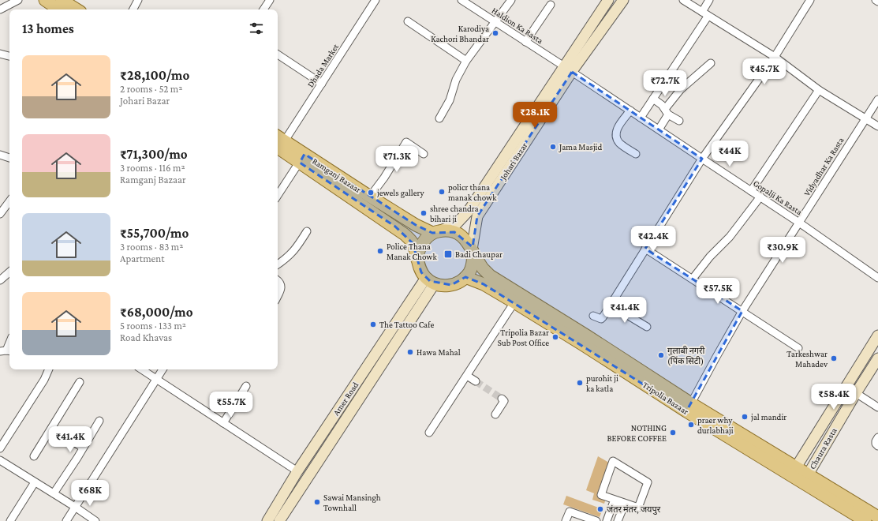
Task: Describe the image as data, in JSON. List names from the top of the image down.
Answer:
{
  "streets": {
    "main road": ["Ramganj Bazaar", "Tripolia Bazaar"],
    "street": [
      "Haldion Ka Rasta",
      "Dhada Market",
      "Johari Bazar",
      "Vidyadhar Ka Rasta",
      "Gopalji Ka Rasta",
      "Amer Road",
      "Chaura Rasta"
    ]
  },
  "crossings": [
    ["Haldion Ka Rasta", "Johari Bazar"],
    ["Haldion Ka Rasta", "Gopalji Ka Rasta"],
    ["Dhada Market", "Ramganj Bazaar"],
    ["Johari Bazar", "Ramganj Bazaar"],
    ["Johari Bazar", "Gopalji Ka Rasta"],
    ["Johari Bazar", "Tripolia Bazaar"],
    ["Johari Bazar", "Amer Road"],
    ["Vidyadhar Ka Rasta", "Gopalji Ka Rasta"],
    ["Vidyadhar Ka Rasta", "Tripolia Bazaar"],
    ["Ramganj Bazaar", "Tripolia Bazaar"],
    ["Ramganj Bazaar", "Amer Road"],
    ["Tripolia Bazaar", "Amer Road"],
    ["Tripolia Bazaar", "Chaura Rasta"]
  ],
  "places": {
    "other": [
      "Karodiya Kachori Bhandar",
      "Jama Masjid",
      "policr thana manak chowk",
      "jewels gallery",
      "shree chandra bihari ji",
      "Police Thana Manak Chowk",
      "The Tattoo Cafe",
      "Tripolia Bazar Sub Post Office",
      "Hawa Mahal",
      "गुलाबी नगरी (पिंक सिटी)",
      "Tarkeshwar Mahadev",
      "purohit ji ka katla",
      "jal mandir",
      "praer why durlabhaji",
      "NOTHING BEFORE COFFEE",
      "Sawai Mansingh Townhall",
      "जंतर मंतर, जयपुर"
    ],
    "transit": ["Badi Chaupar"]
  },
  "page": {
    "heading": "13 homes",
    "list": [
      {
        "name": "₹28,100/mo",
        "note": "2 rooms · 52 m² · Johari Bazar"
      },
      {
        "name": "₹71,300/mo",
        "note": "3 rooms · 116 m² · Ramganj Bazaar"
      },
      {
        "name": "₹55,700/mo",
        "note": "3 rooms · 83 m² · Apartment"
      },
      {
        "name": "₹68,000/mo",
        "note": "5 rooms · 133 m² · Road Khavas"
      }
    ],
    "price": [
      "₹45.7K",
      "₹72.7K",
      "₹28.1K",
      "₹44K",
      "₹71.3K",
      "₹42.4K",
      "₹30.9K",
      "₹57.5K",
      "₹41.4K",
      "₹58.4K",
      "₹55.7K",
      "₹41.4K",
      "₹68K"
    ]
  }
}
